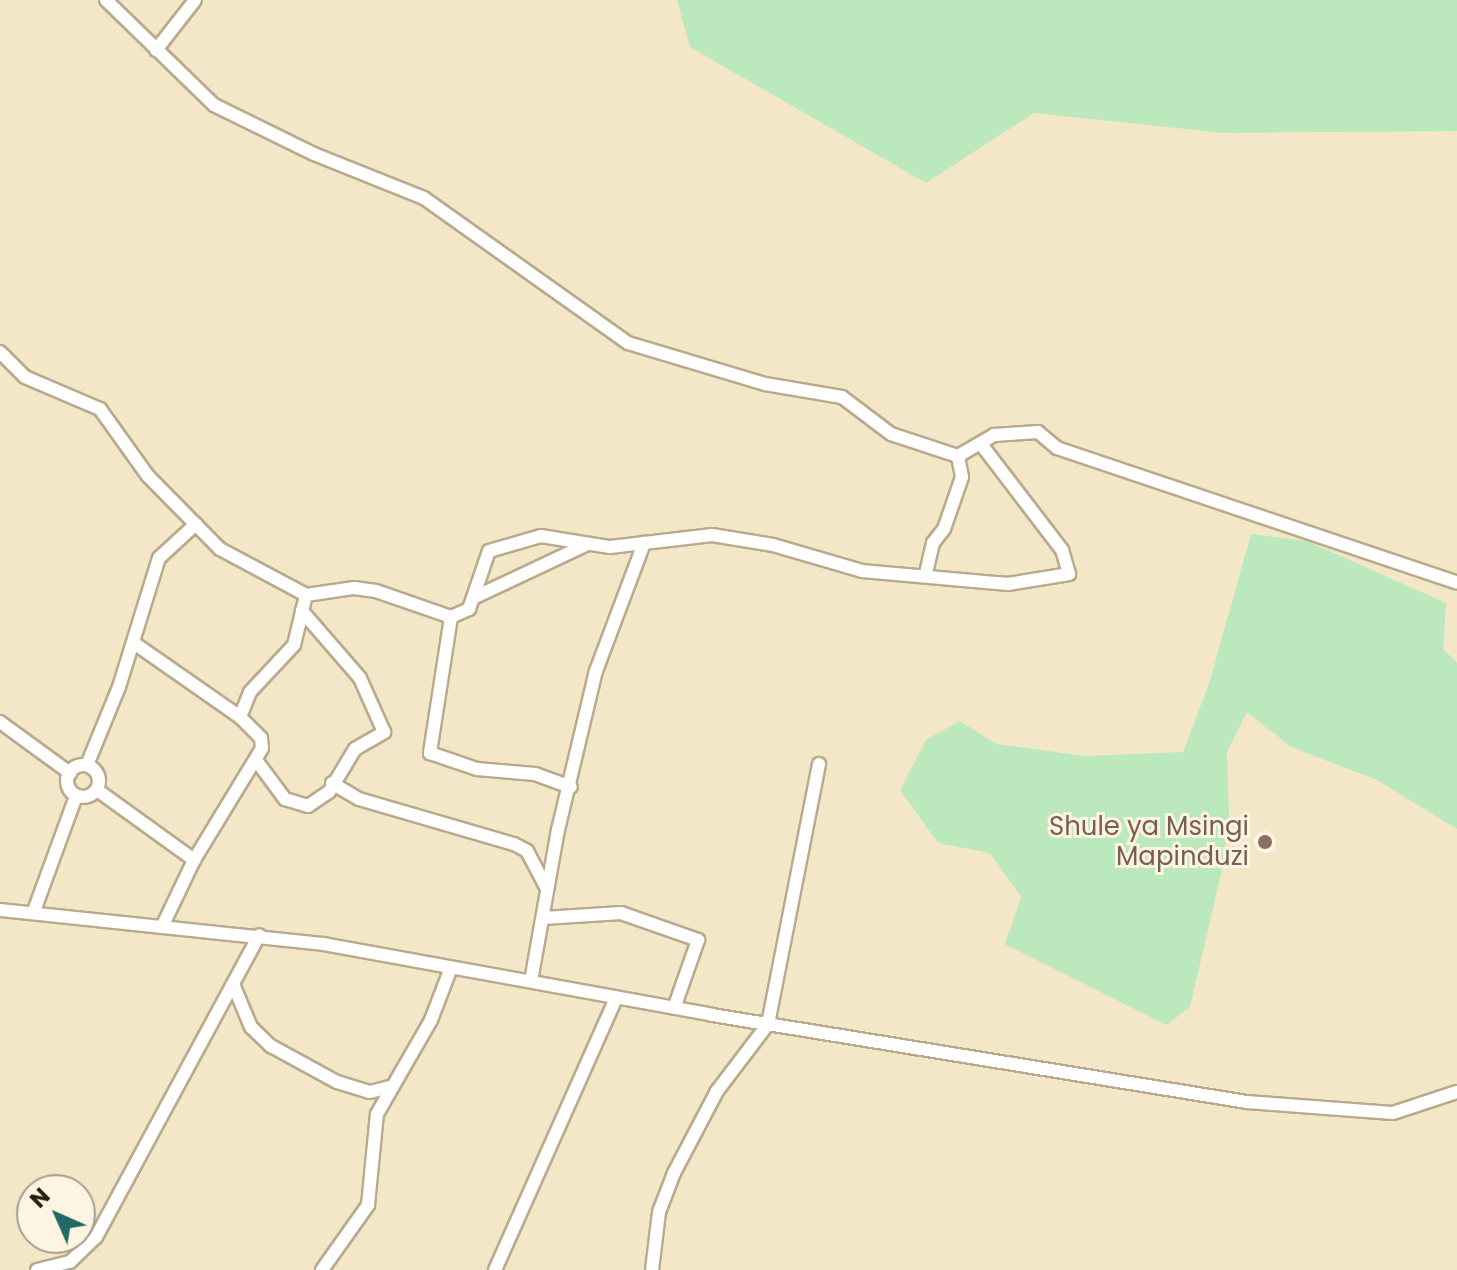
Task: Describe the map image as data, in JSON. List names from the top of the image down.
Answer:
{
  "places": ["Shule ya Msingi Mapinduzi"],
  "north": "top left"
}
